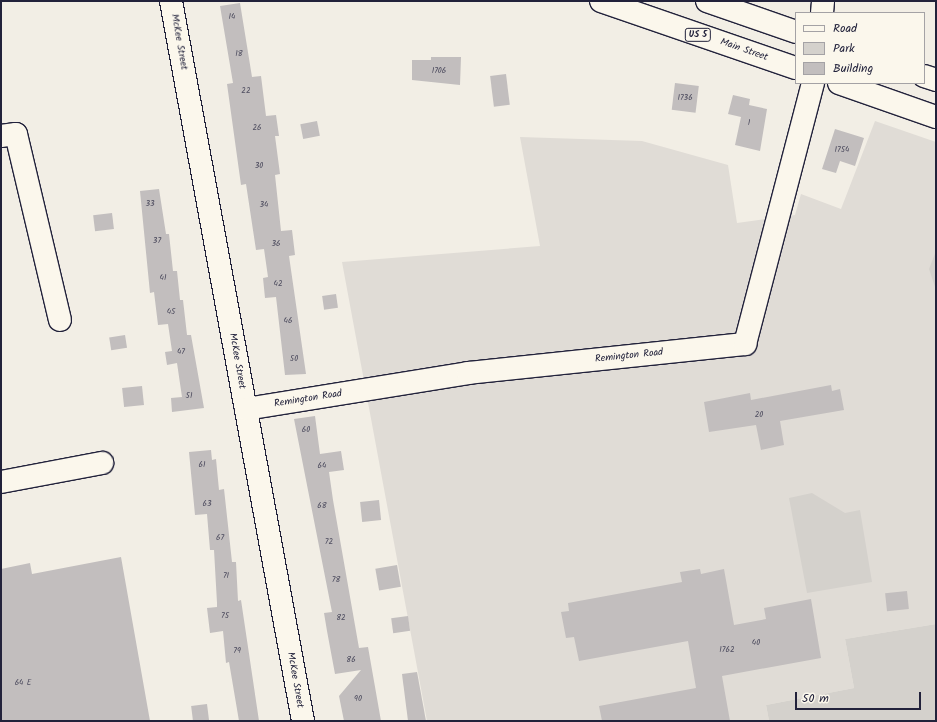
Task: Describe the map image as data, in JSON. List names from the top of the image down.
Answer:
{
  "streets": {
    "main road": [
      "US 5",
      "McKee Street",
      "Main Street",
      "Remington Road"
    ]
  },
  "crossings": [
    ["McKee Street", "Remington Road"]
  ],
  "house_numbers": [
    "14",
    "18",
    "1706",
    "22",
    "1736",
    "1",
    "26",
    "1754",
    "30",
    "33",
    "34",
    "37",
    "36",
    "41",
    "42",
    "45",
    "46",
    "47",
    "50",
    "51",
    "20",
    "60",
    "61",
    "64",
    "63",
    "68",
    "67",
    "72",
    "71",
    "78",
    "75",
    "82",
    "40",
    "1762",
    "79",
    "86",
    "64 E",
    "90"
  ],
  "legend": ["Road", "Park", "Building"],
  "scale_bar": "50 m"
}
